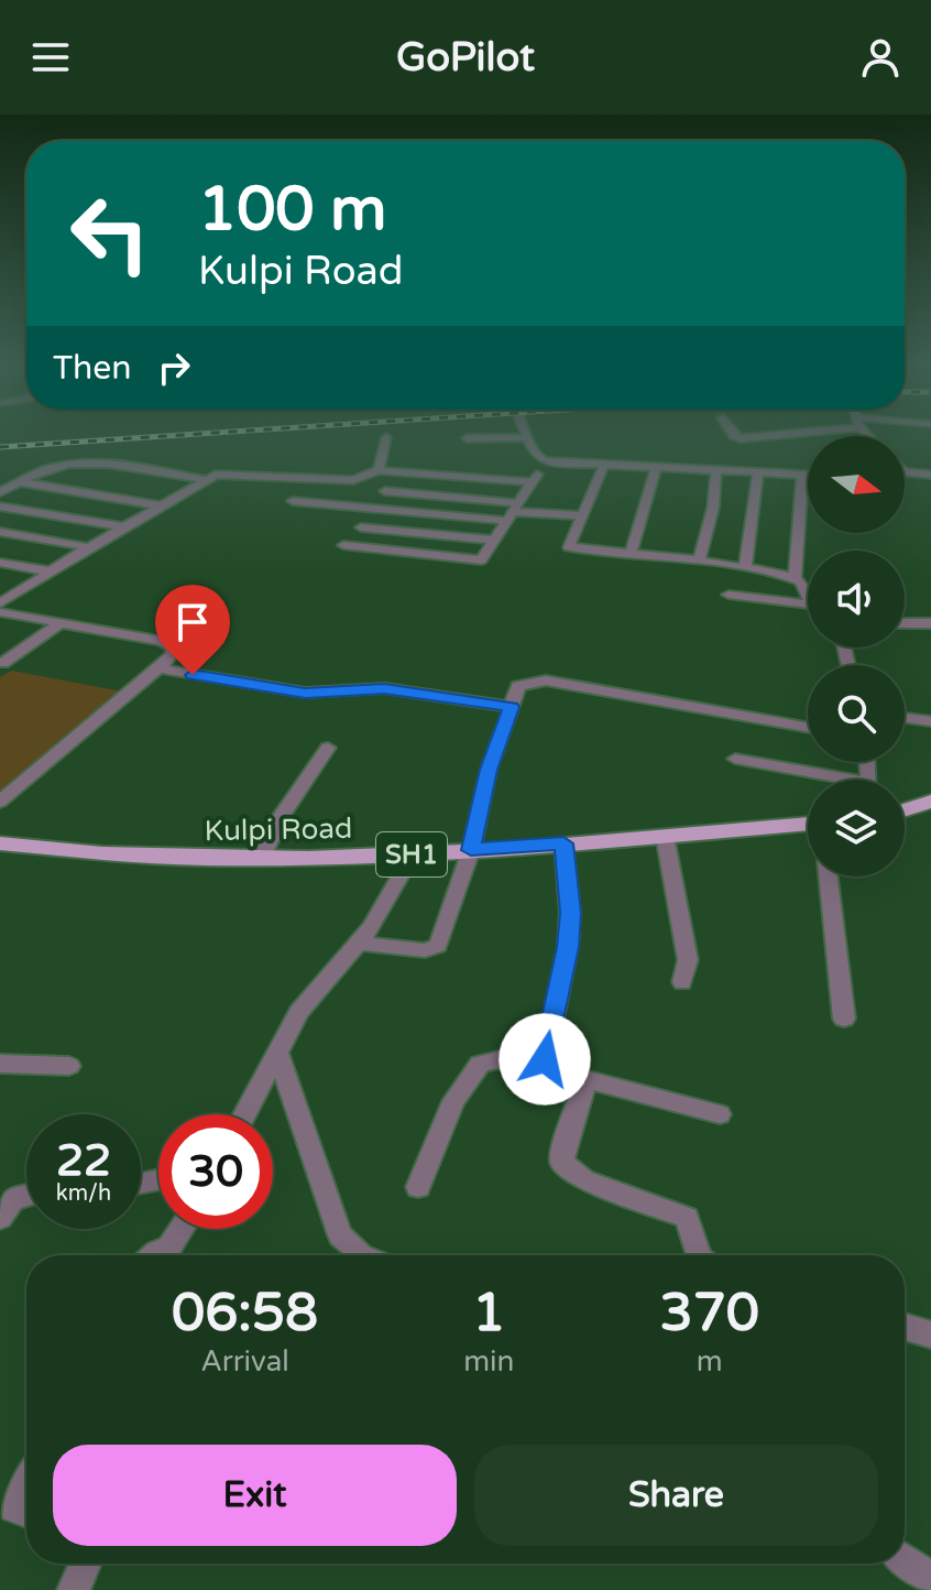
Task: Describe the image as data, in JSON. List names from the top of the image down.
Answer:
{
  "streets": {
    "main road": ["Kulpi Road", "SH1"]
  },
  "north": "right",
  "page": {
    "header": "GoPilot",
    "turn": ["100 m", "Kulpi Road"],
    "then": "Then",
    "speed": "22 km/h",
    "limit": "30",
    "eta": [
      "06:58",
      "Arrival",
      "1",
      "min",
      "370",
      "m"
    ],
    "buttons": ["Exit", "Share"]
  }
}
